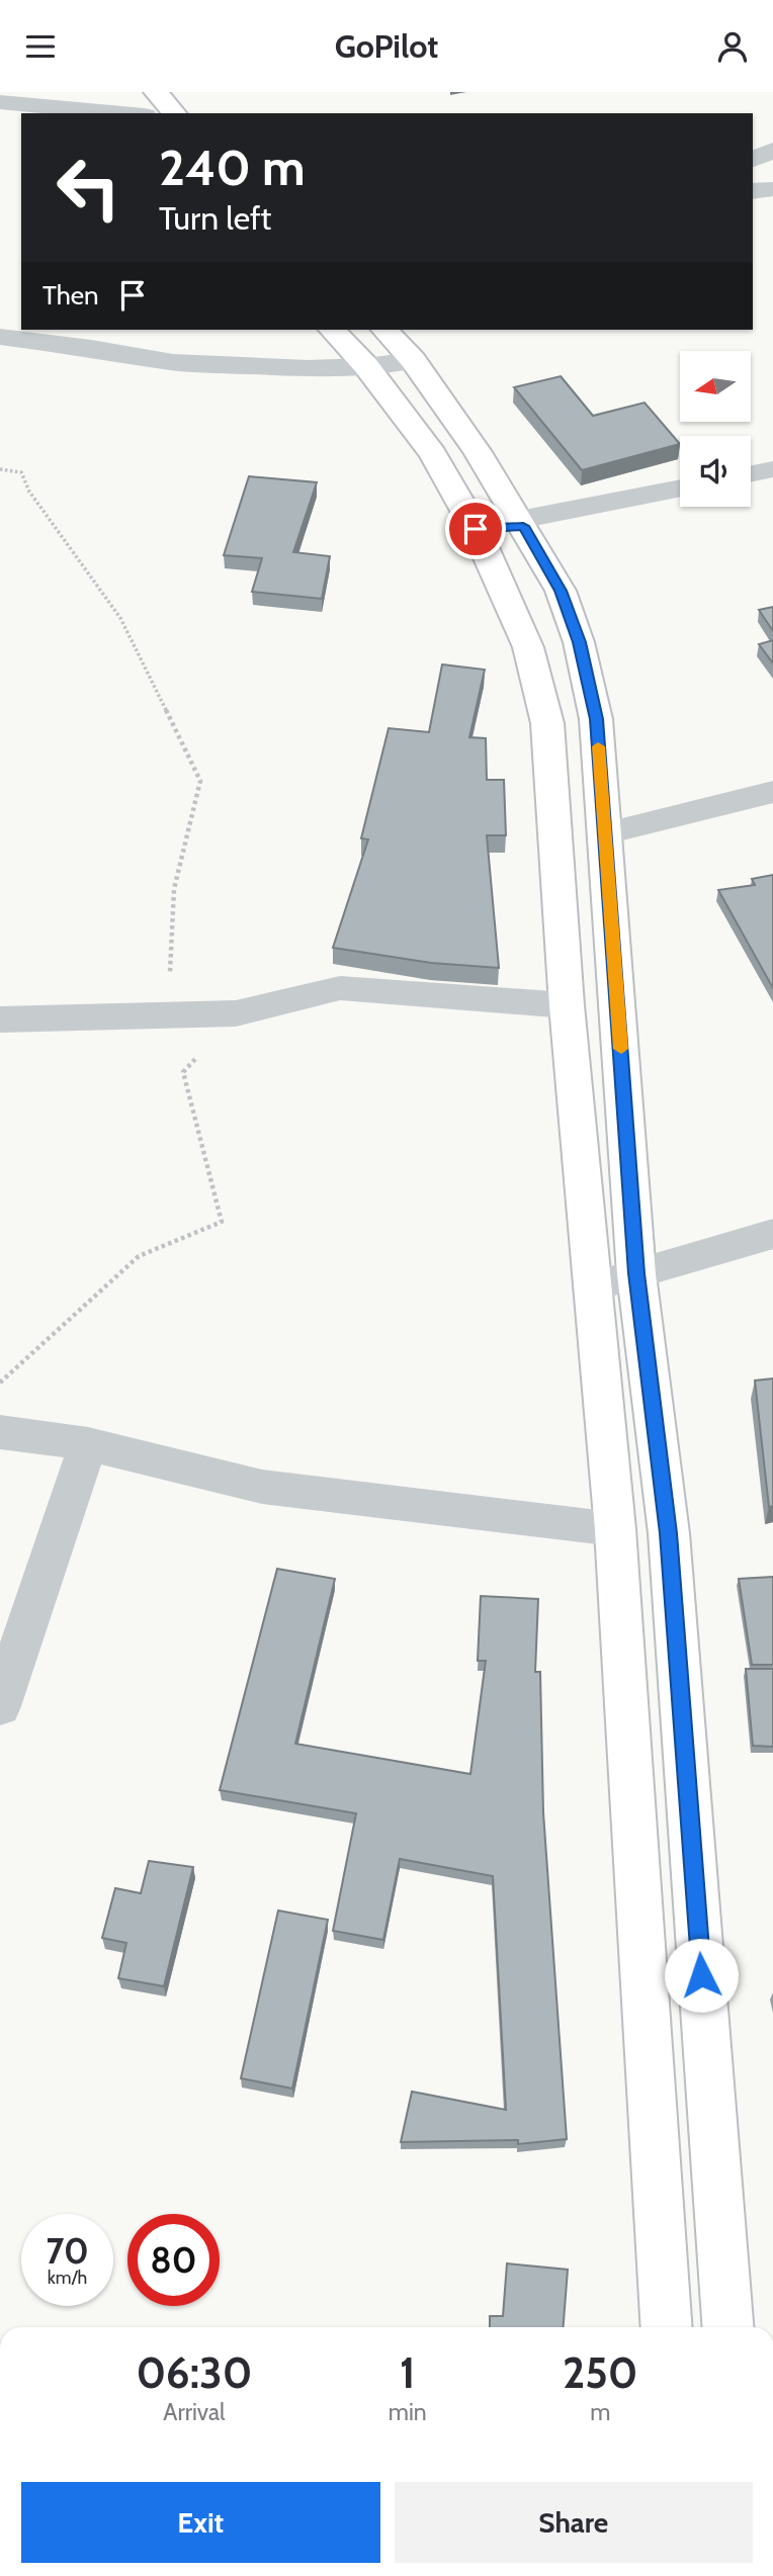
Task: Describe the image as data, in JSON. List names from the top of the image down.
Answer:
{
  "north": "left",
  "page": {
    "header": "GoPilot",
    "turn": ["240 m", "Turn left"],
    "then": "Then",
    "speed": "70 km/h",
    "limit": "80",
    "eta": [
      "06:30",
      "Arrival",
      "1",
      "min",
      "250",
      "m"
    ],
    "buttons": ["Exit", "Share"]
  }
}
